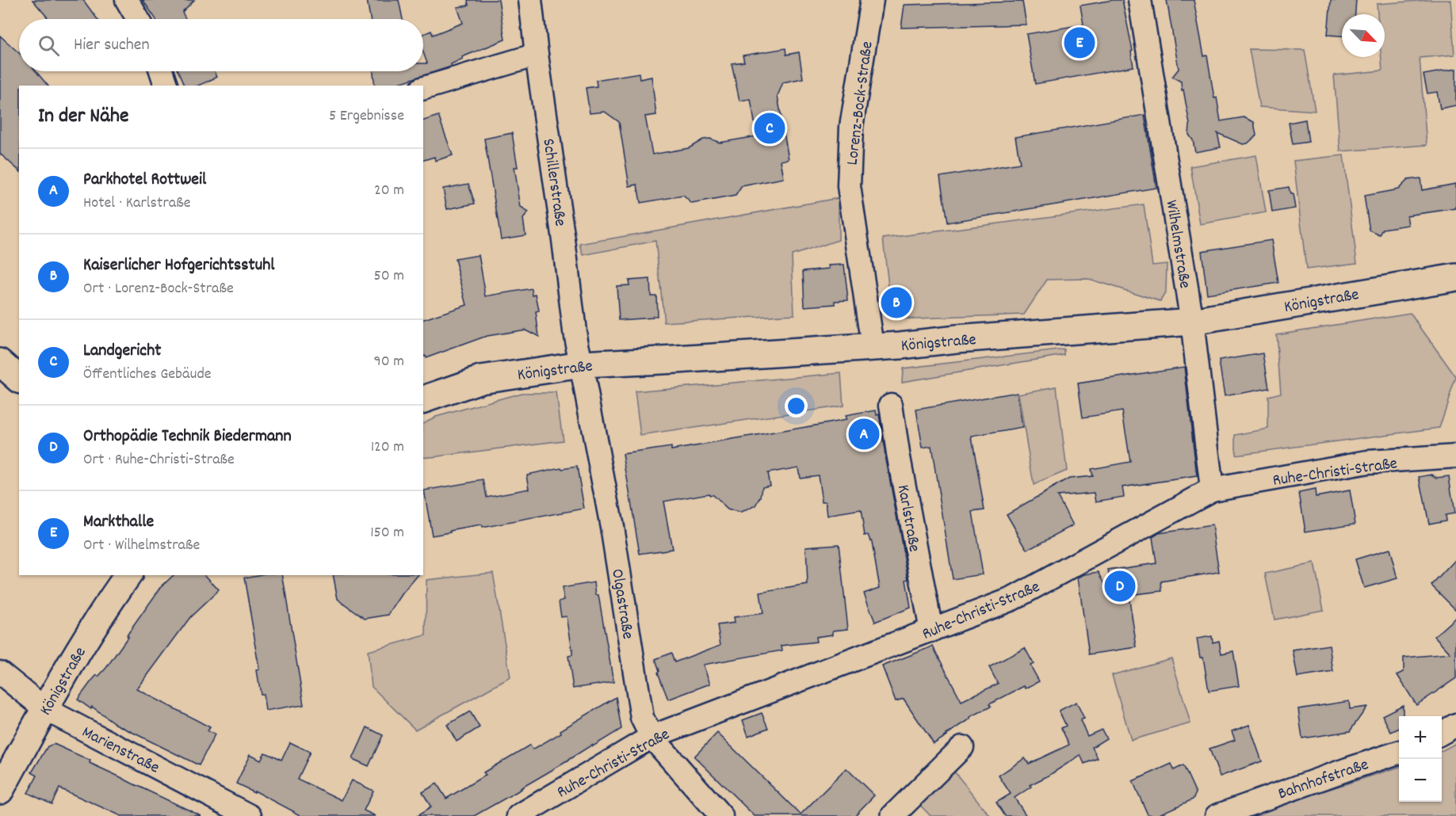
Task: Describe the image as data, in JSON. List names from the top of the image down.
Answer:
{
  "streets": {
    "street": [
      "Lorenz-Bock-Straße",
      "Schillerstraße",
      "Wilhelmstraße",
      "Königstraße",
      "Ruhe-Christi-Straße",
      "Karlstraße",
      "Olgastraße",
      "Marienstraße",
      "Bahnhofstraße"
    ]
  },
  "crossings": [
    ["Lorenz-Bock-Straße", "Königstraße"],
    ["Schillerstraße", "Königstraße"],
    ["Schillerstraße", "Olgastraße"],
    ["Wilhelmstraße", "Königstraße"],
    ["Wilhelmstraße", "Ruhe-Christi-Straße"],
    ["Königstraße", "Olgastraße"],
    ["Königstraße", "Marienstraße"],
    ["Ruhe-Christi-Straße", "Karlstraße"],
    ["Ruhe-Christi-Straße", "Olgastraße"]
  ],
  "north": "bottom right",
  "page": {
    "search": "Hier suchen",
    "pins": [
      "E",
      "C",
      "B",
      "A",
      "D"
    ],
    "heading": ["In der Nähe", "5 Ergebnisse"],
    "list": [
      {
        "mark": "A",
        "name": "Parkhotel Rottweil",
        "note": "Hotel · Karlstraße",
        "value": "20 m"
      },
      {
        "mark": "B",
        "name": "Kaiserlicher Hofgerichtsstuhl",
        "note": "Ort · Lorenz-Bock-Straße",
        "value": "50 m"
      },
      {
        "mark": "C",
        "name": "Landgericht",
        "note": "Öffentliches Gebäude",
        "value": "90 m"
      },
      {
        "mark": "D",
        "name": "Orthopädie Technik Biedermann",
        "note": "Ort · Ruhe-Christi-Straße",
        "value": "120 m"
      },
      {
        "mark": "E",
        "name": "Markthalle",
        "note": "Ort · Wilhelmstraße",
        "value": "150 m"
      }
    ],
    "map_buttons": ["+", "−"]
  }
}
